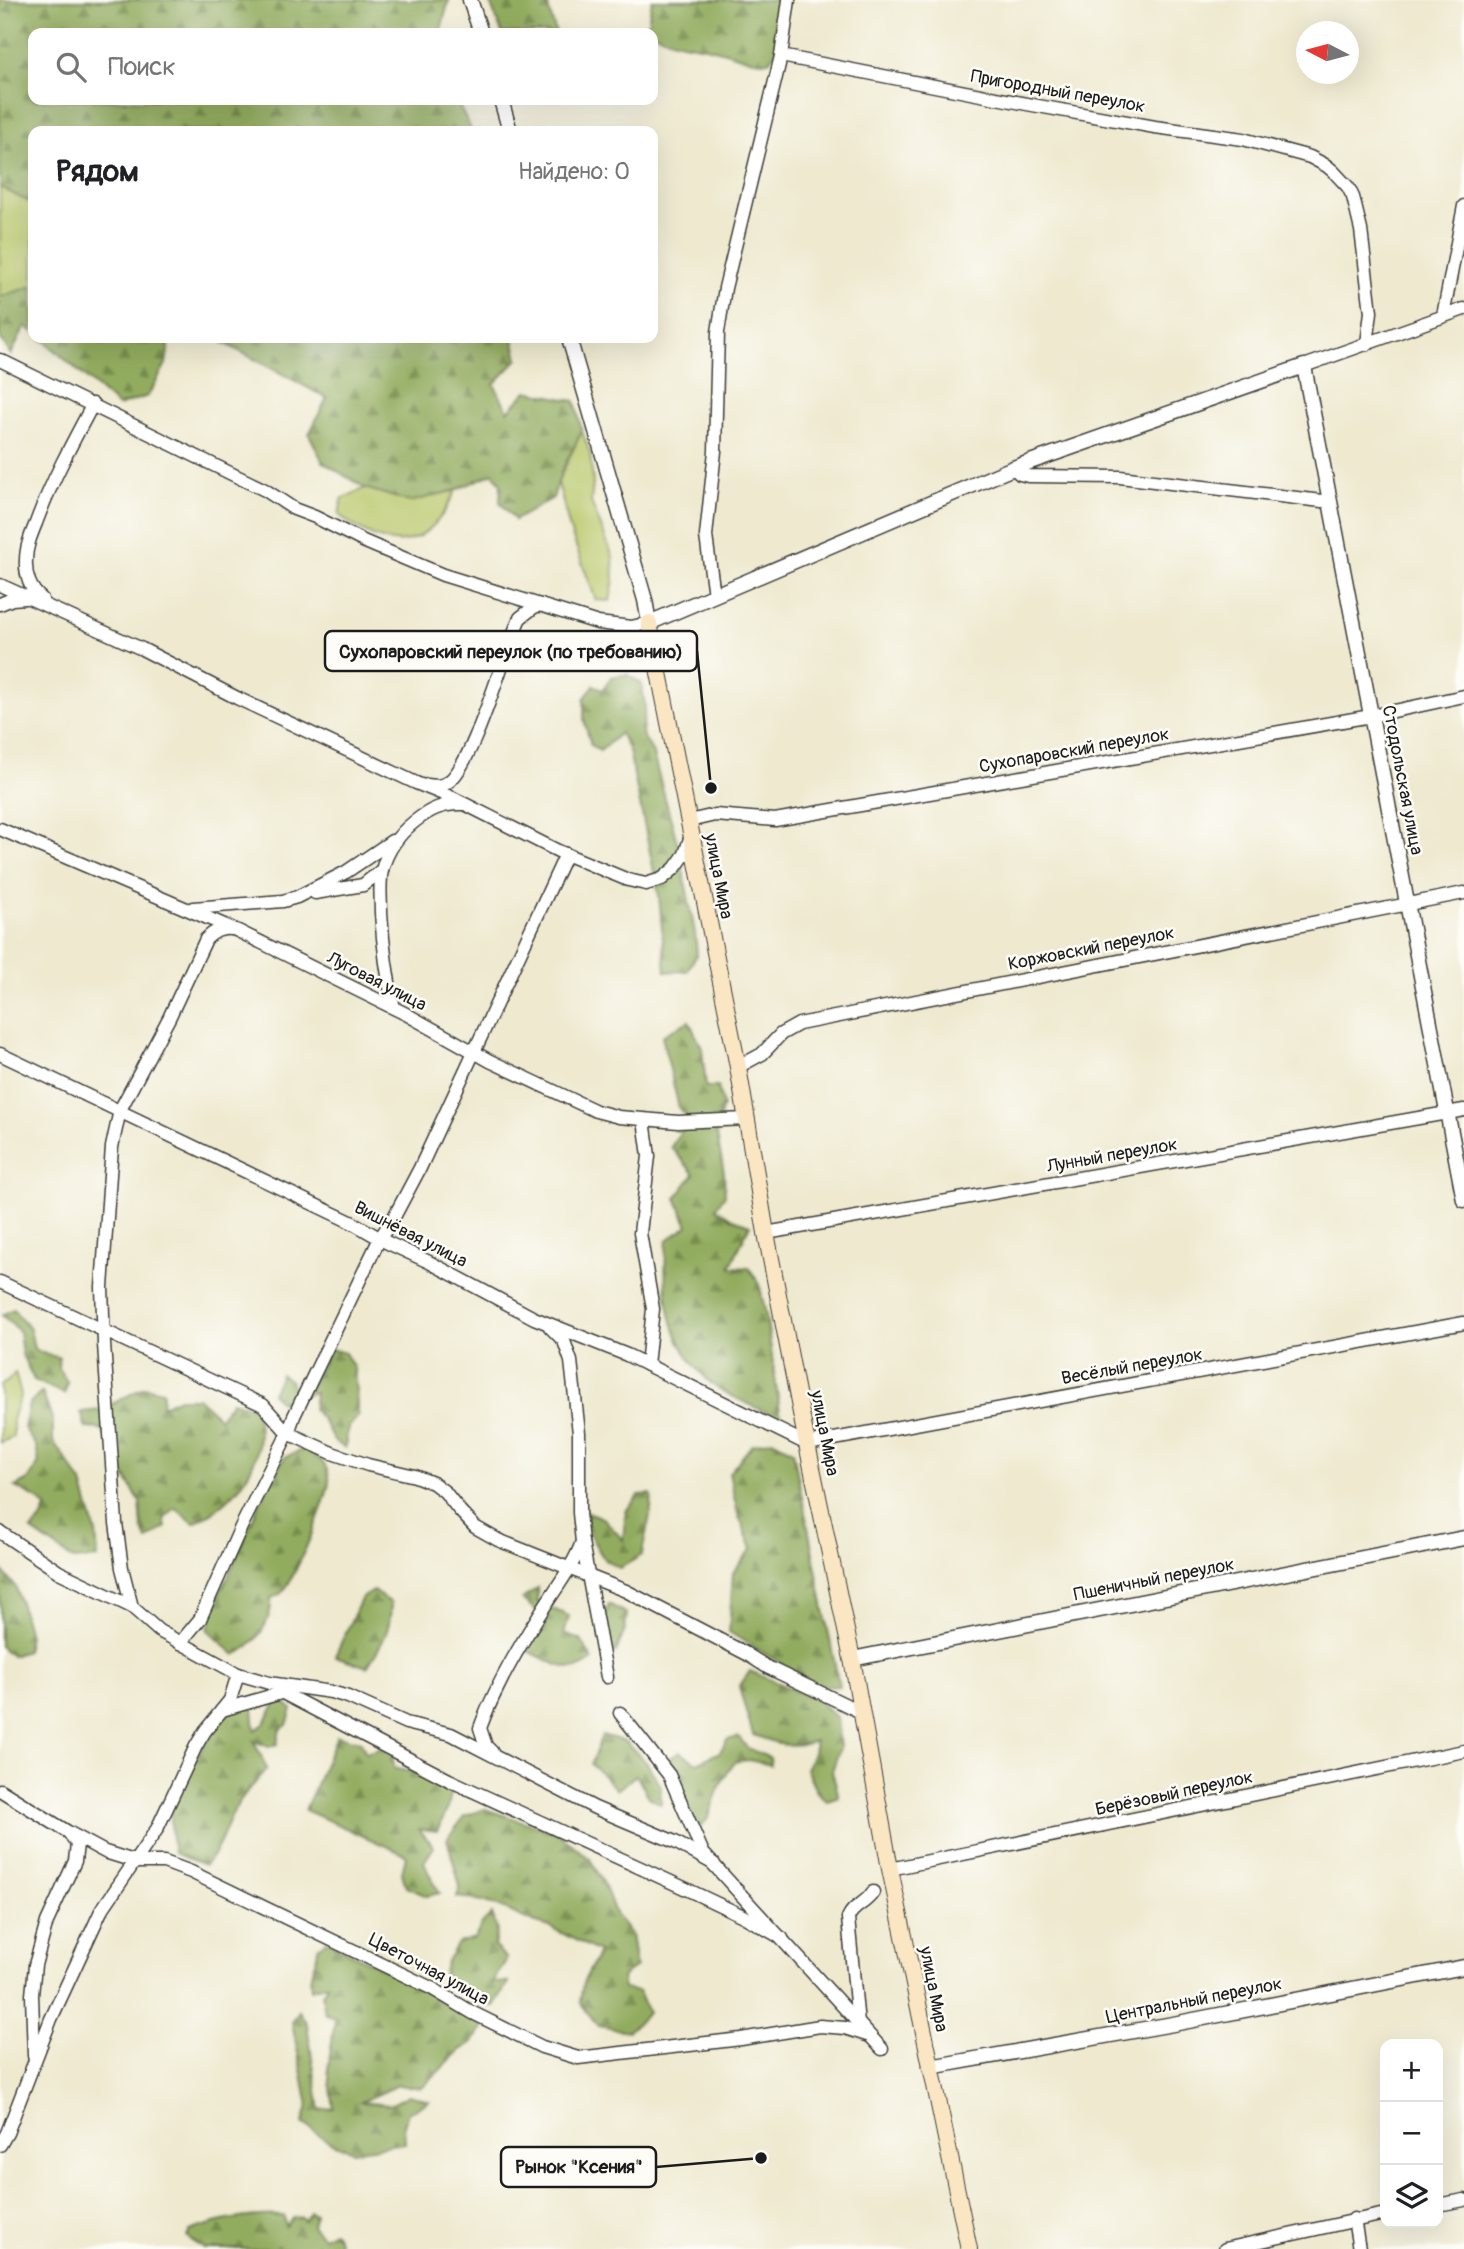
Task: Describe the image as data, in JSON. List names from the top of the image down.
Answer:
{
  "streets": {
    "main road": ["улица Мира"],
    "street": [
      "Пригородный переулок",
      "Сухопаровский переулок",
      "Стодольская улица",
      "Коржовский переулок",
      "Луговая улица",
      "Лунный переулок",
      "Вишнёвая улица",
      "Весёлый переулок",
      "Пшеничный переулок",
      "Берёзовый переулок",
      "Цветочная улица",
      "Центральный переулок"
    ]
  },
  "crossings": [
    ["Сухопаровский переулок", "Стодольская улица"],
    ["Сухопаровский переулок", "улица Мира"],
    ["Стодольская улица", "Коржовский переулок"],
    ["Стодольская улица", "Лунный переулок"],
    ["улица Мира", "Коржовский переулок"],
    ["улица Мира", "Луговая улица"],
    ["улица Мира", "Лунный переулок"],
    ["улица Мира", "Вишнёвая улица"],
    ["улица Мира", "Весёлый переулок"],
    ["улица Мира", "Пшеничный переулок"],
    ["улица Мира", "Берёзовый переулок"],
    ["улица Мира", "Центральный переулок"],
    ["Вишнёвая улица", "Весёлый переулок"]
  ],
  "places": ["Сухопаровский переулок (по требованию)", "Рынок \"Ксения\""],
  "north": "left",
  "page": {
    "search": "Поиск",
    "heading": ["Рядом", "Найдено: 0"],
    "map_buttons": ["+", "−"]
  }
}
